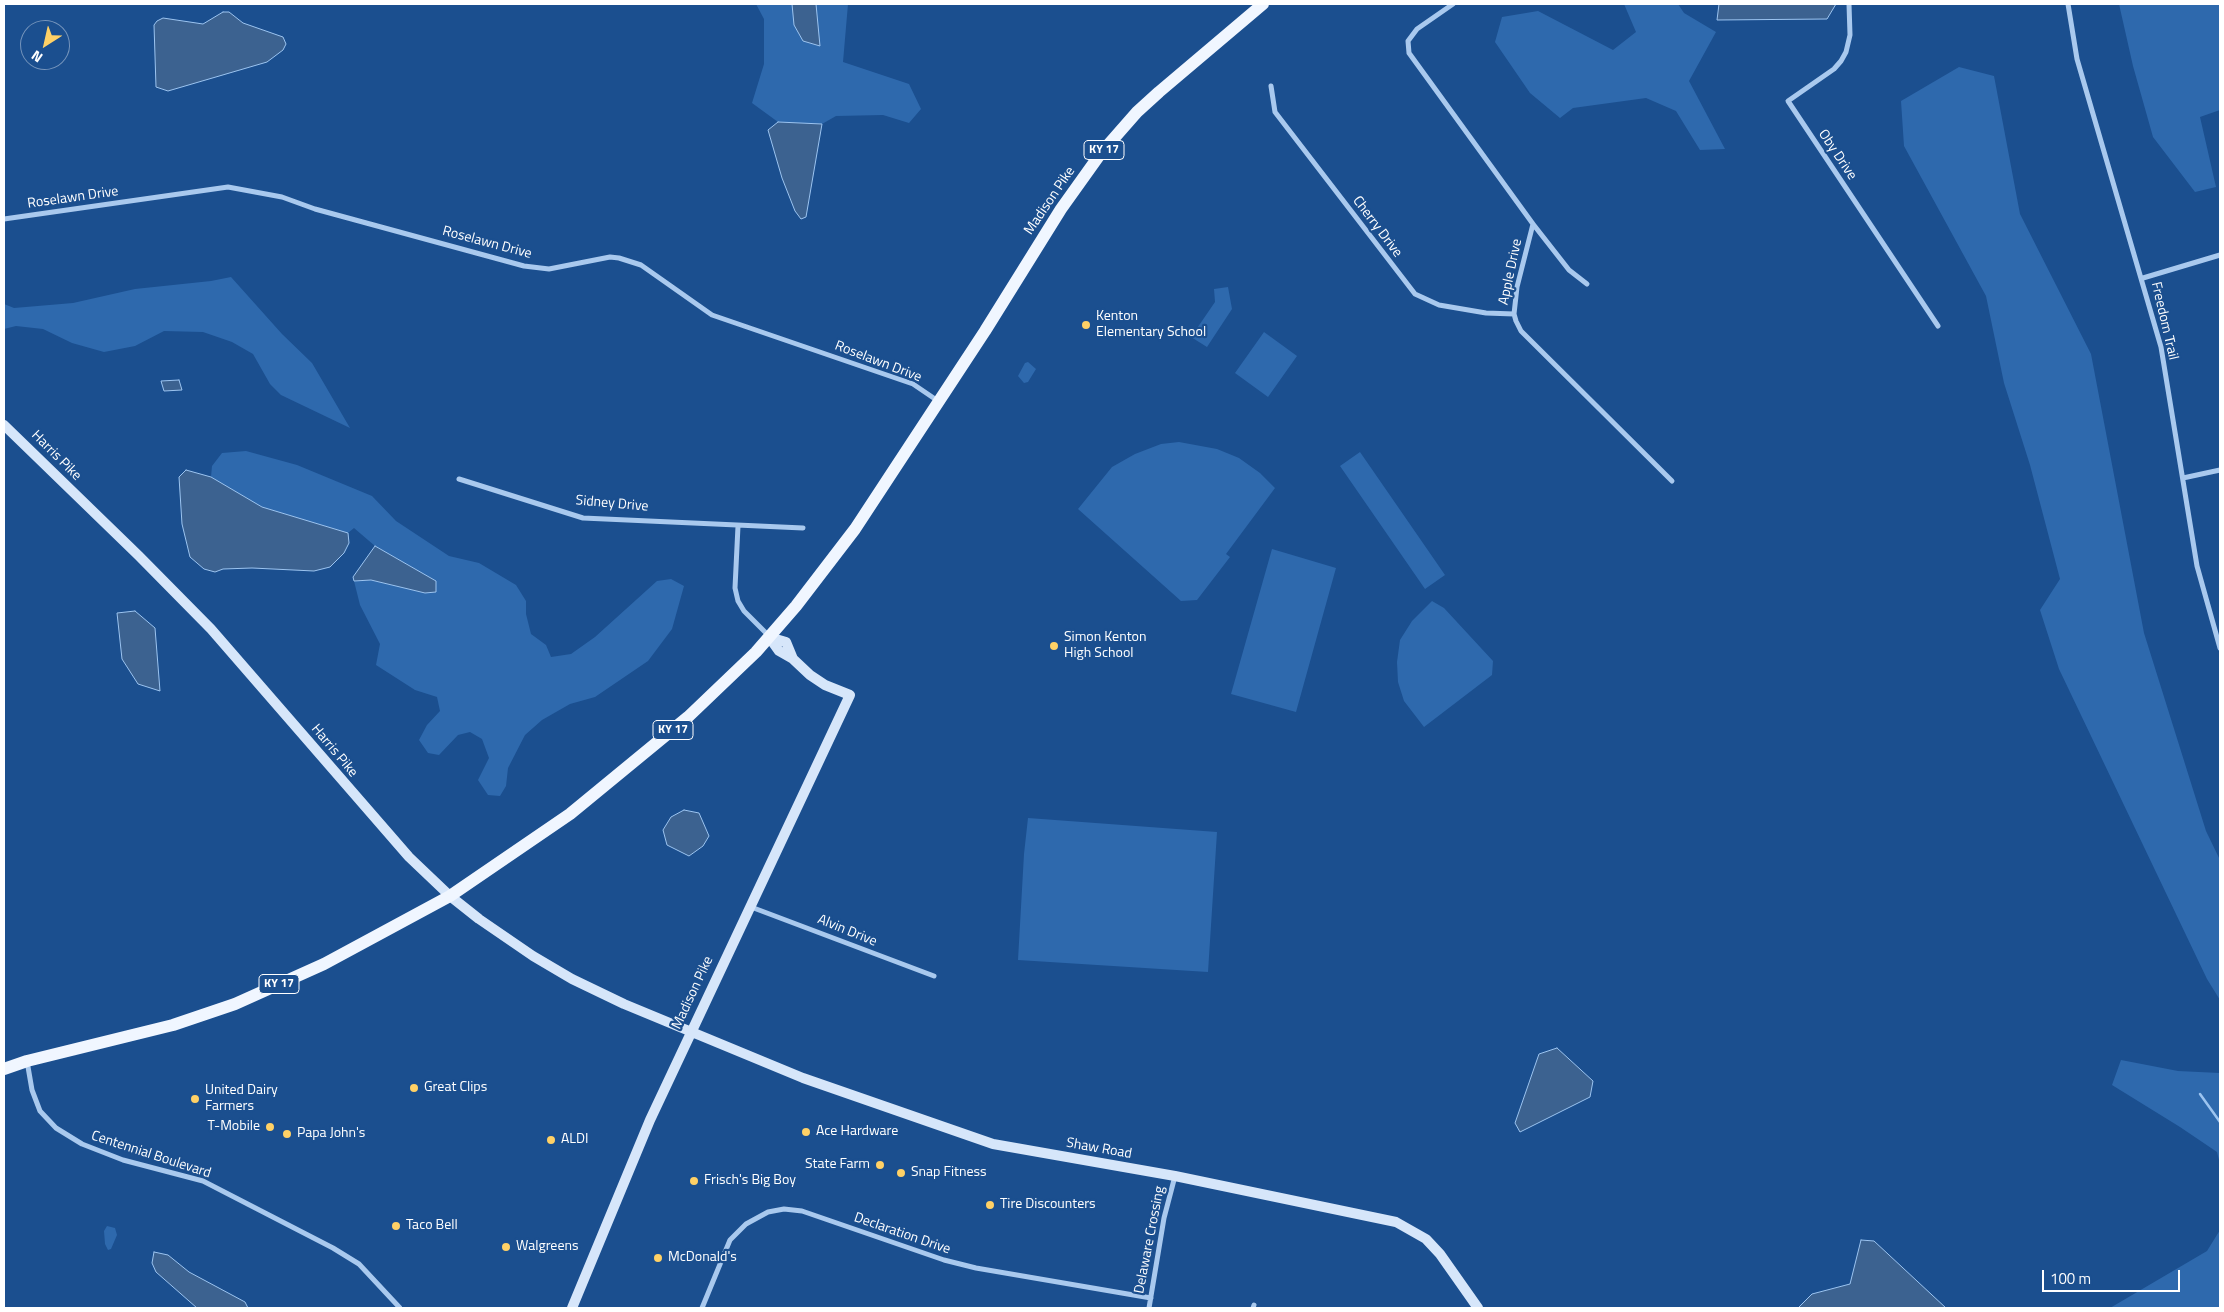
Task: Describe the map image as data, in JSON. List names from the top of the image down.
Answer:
{
  "streets": {
    "main road": [
      "KY 17",
      "Madison Pike",
      "Harris Pike",
      "Shaw Road"
    ],
    "street": [
      "Oby Drive",
      "Roselawn Drive",
      "Cherry Drive",
      "Apple Drive",
      "Freedom Trail",
      "Sidney Drive",
      "Alvin Drive",
      "Centennial Boulevard",
      "Declaration Drive",
      "Delaware Crossing"
    ]
  },
  "crossings": [
    ["KY 17", "Roselawn Drive"],
    ["KY 17", "Madison Pike"],
    ["KY 17", "Harris Pike"],
    ["KY 17", "Centennial Boulevard"],
    ["Roselawn Drive", "Madison Pike"],
    ["Madison Pike", "Harris Pike"],
    ["Madison Pike", "Alvin Drive"],
    ["Madison Pike", "Shaw Road"],
    ["Cherry Drive", "Apple Drive"],
    ["Harris Pike", "Shaw Road"],
    ["Shaw Road", "Delaware Crossing"],
    ["Declaration Drive", "Delaware Crossing"]
  ],
  "places": [
    "Kenton Elementary School",
    "Simon Kenton High School",
    "Great Clips",
    "United Dairy Farmers",
    "T-Mobile",
    "Ace Hardware",
    "Papa John's",
    "ALDI",
    "State Farm",
    "Snap Fitness",
    "Frisch's Big Boy",
    "Tire Discounters",
    "Taco Bell",
    "Walgreens",
    "McDonald's"
  ],
  "scale_bar": "100 m",
  "north": "bottom left"
}
